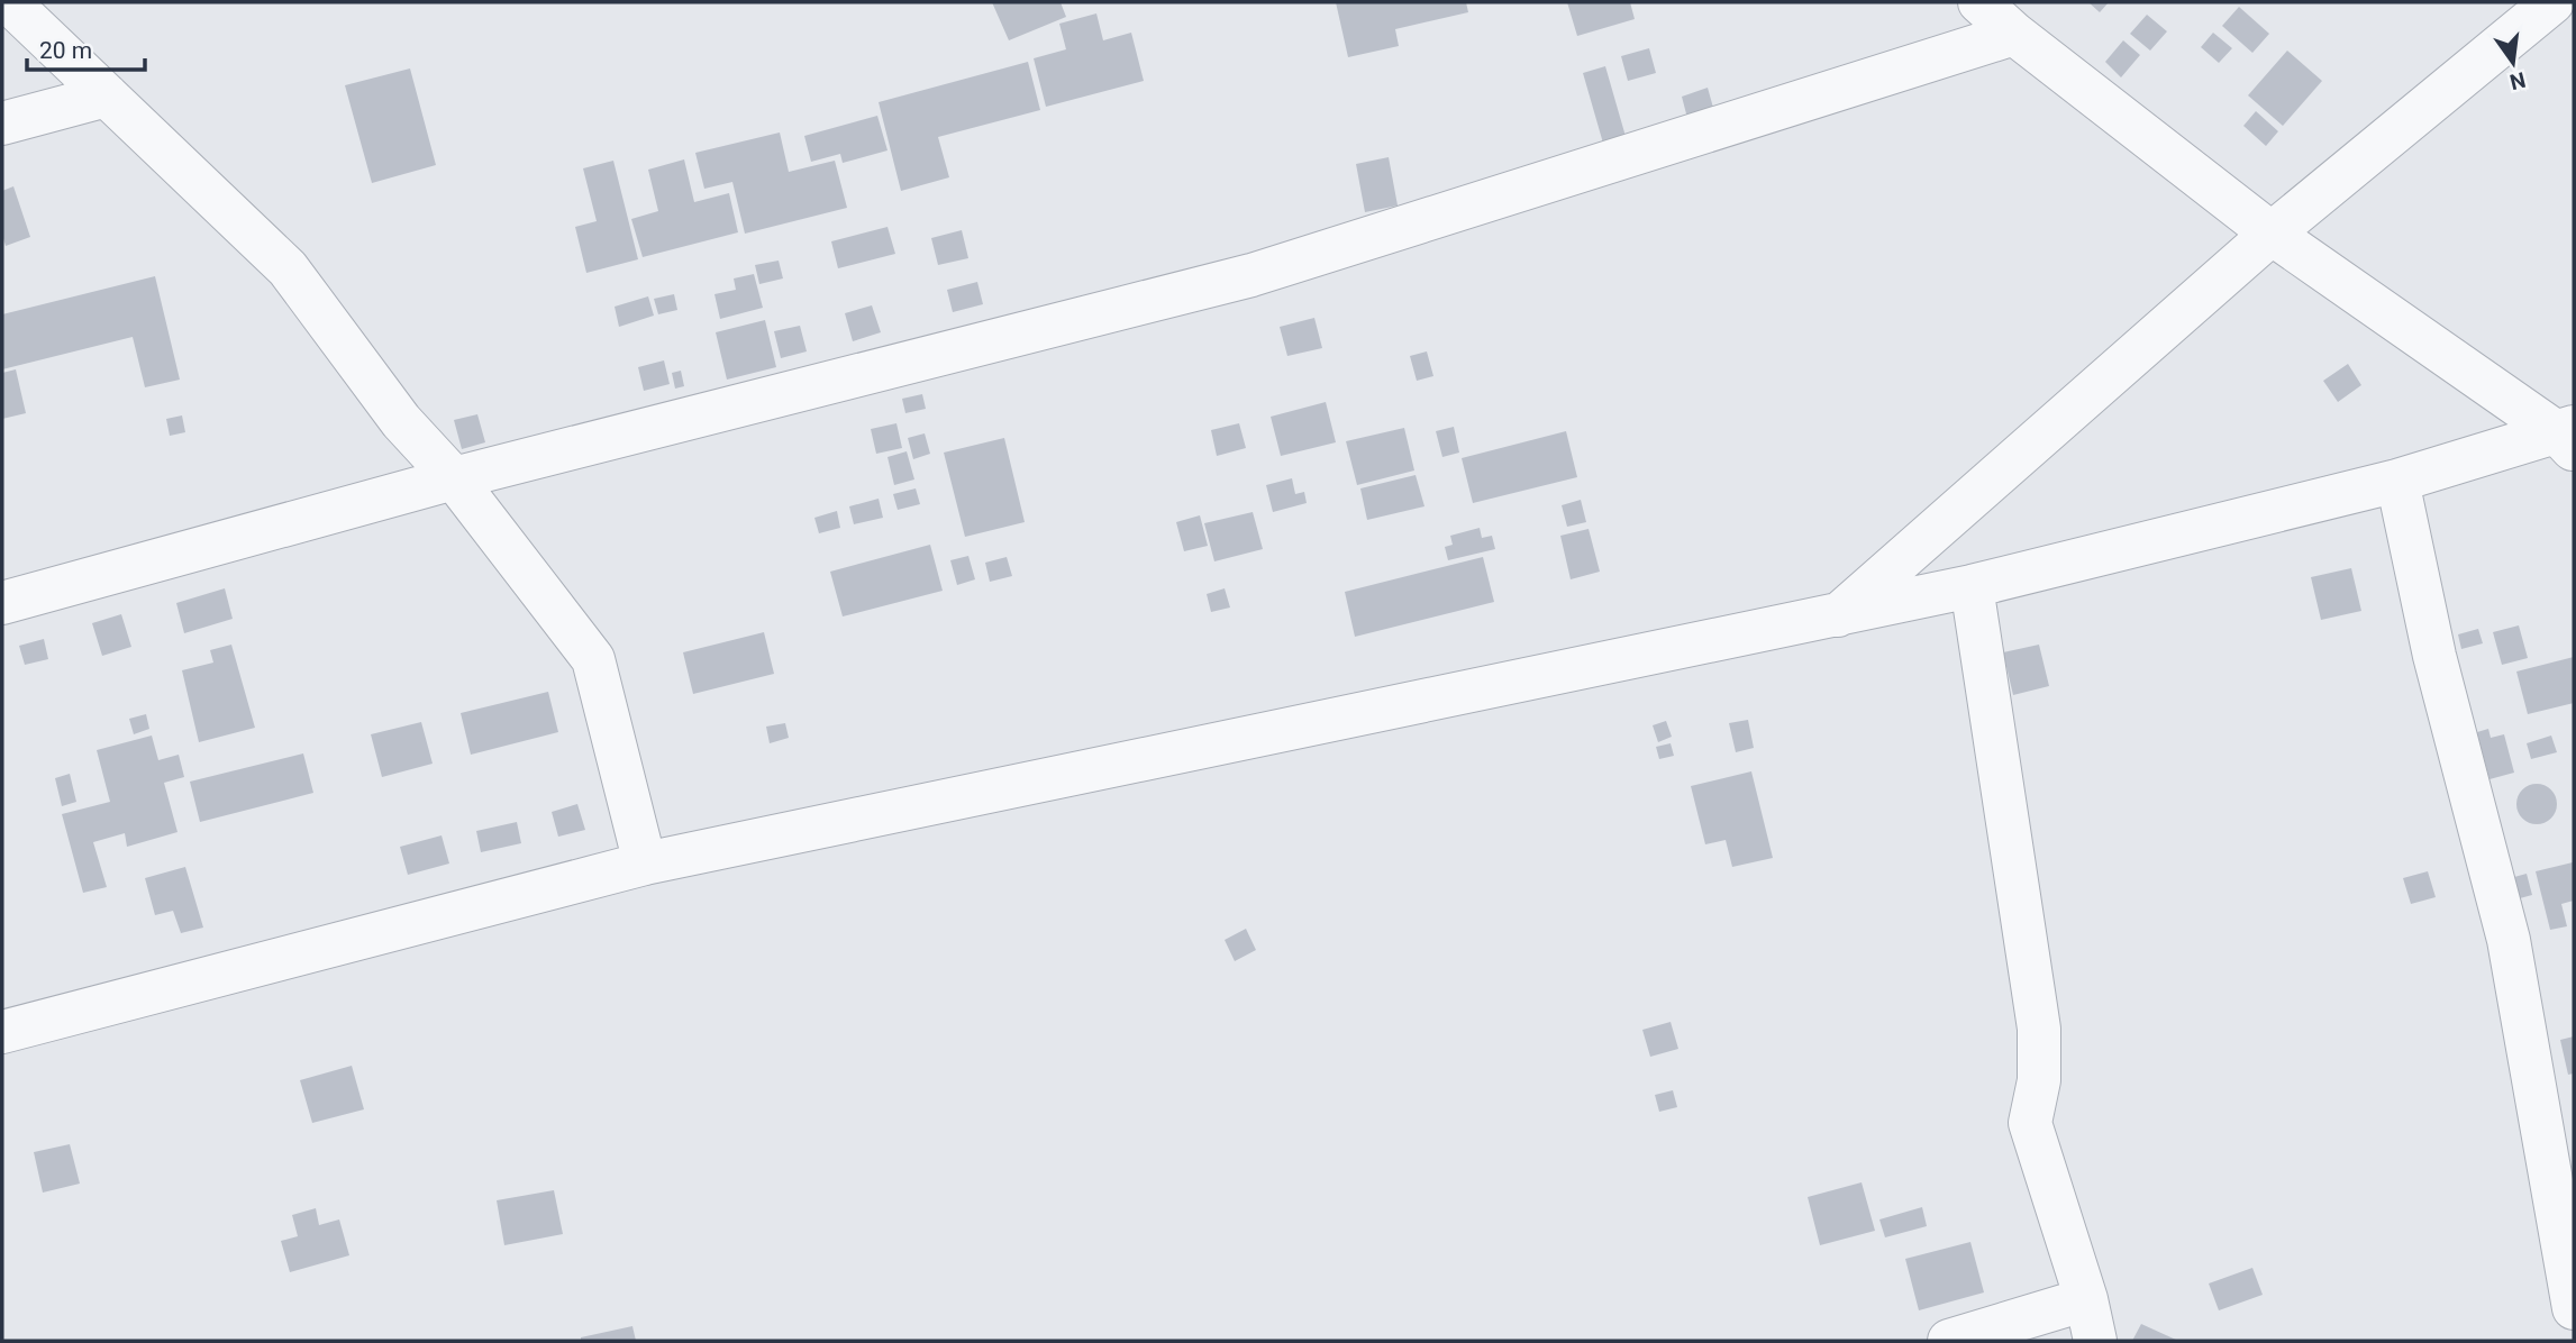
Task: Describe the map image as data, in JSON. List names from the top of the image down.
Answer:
{
  "scale_bar": "20 m",
  "north": "bottom"
}
